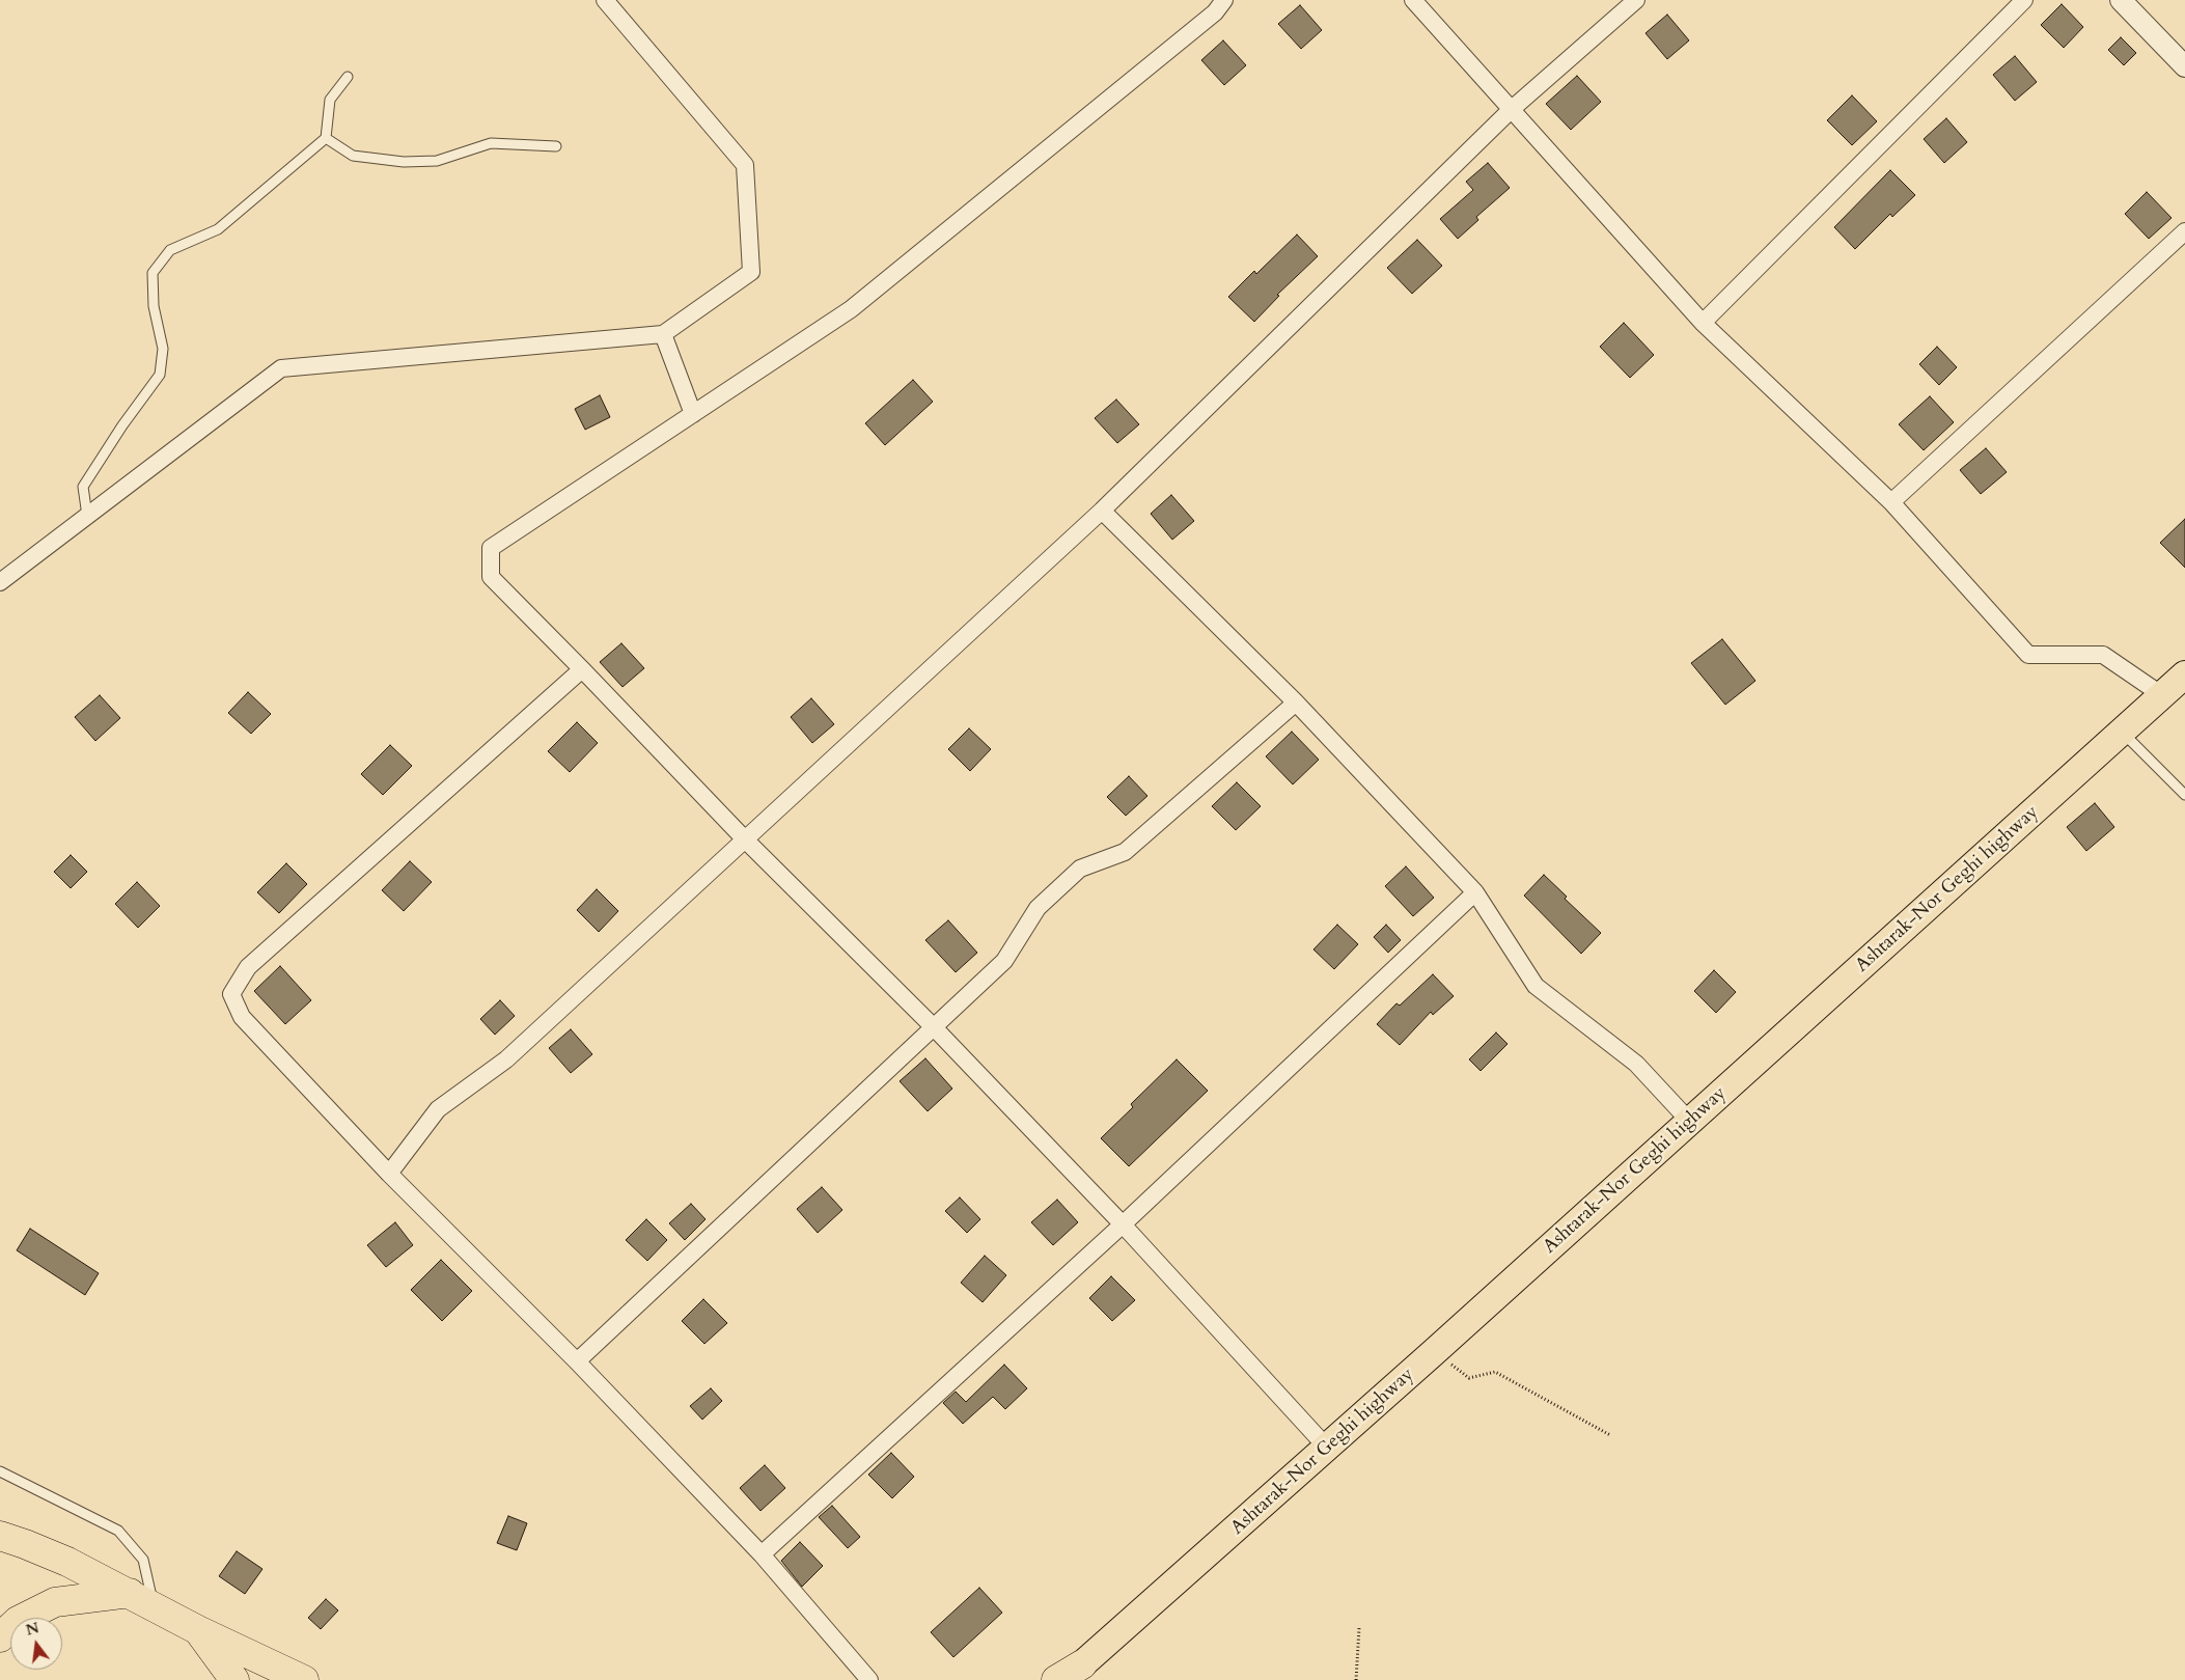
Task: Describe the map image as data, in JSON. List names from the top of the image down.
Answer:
{
  "streets": {
    "main road": ["Ashtarak-Nor Geghi highway"]
  },
  "north": "top"
}
